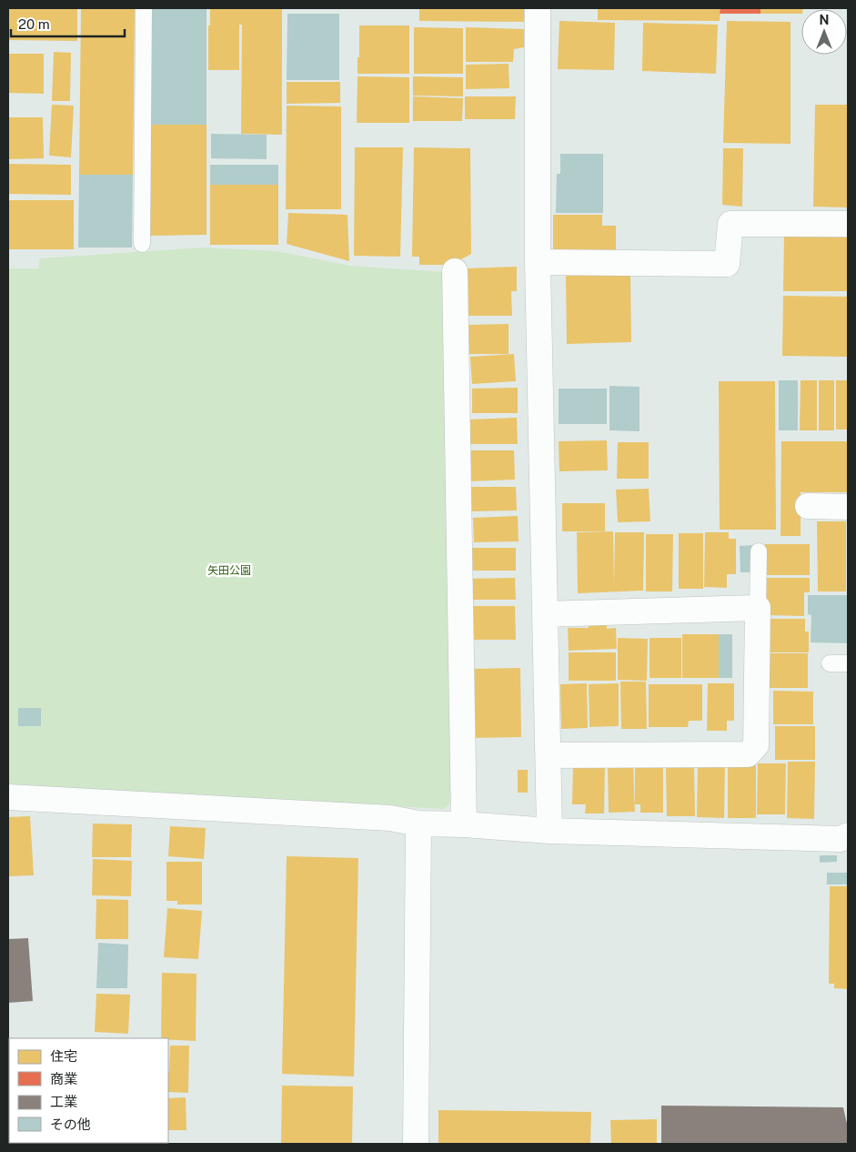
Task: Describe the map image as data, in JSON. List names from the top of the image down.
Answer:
{
  "parks": ["矢田公園"],
  "legend": [
    "住宅",
    "商業",
    "工業",
    "その他"
  ],
  "scale_bar": "20 m",
  "north": "top"
}
